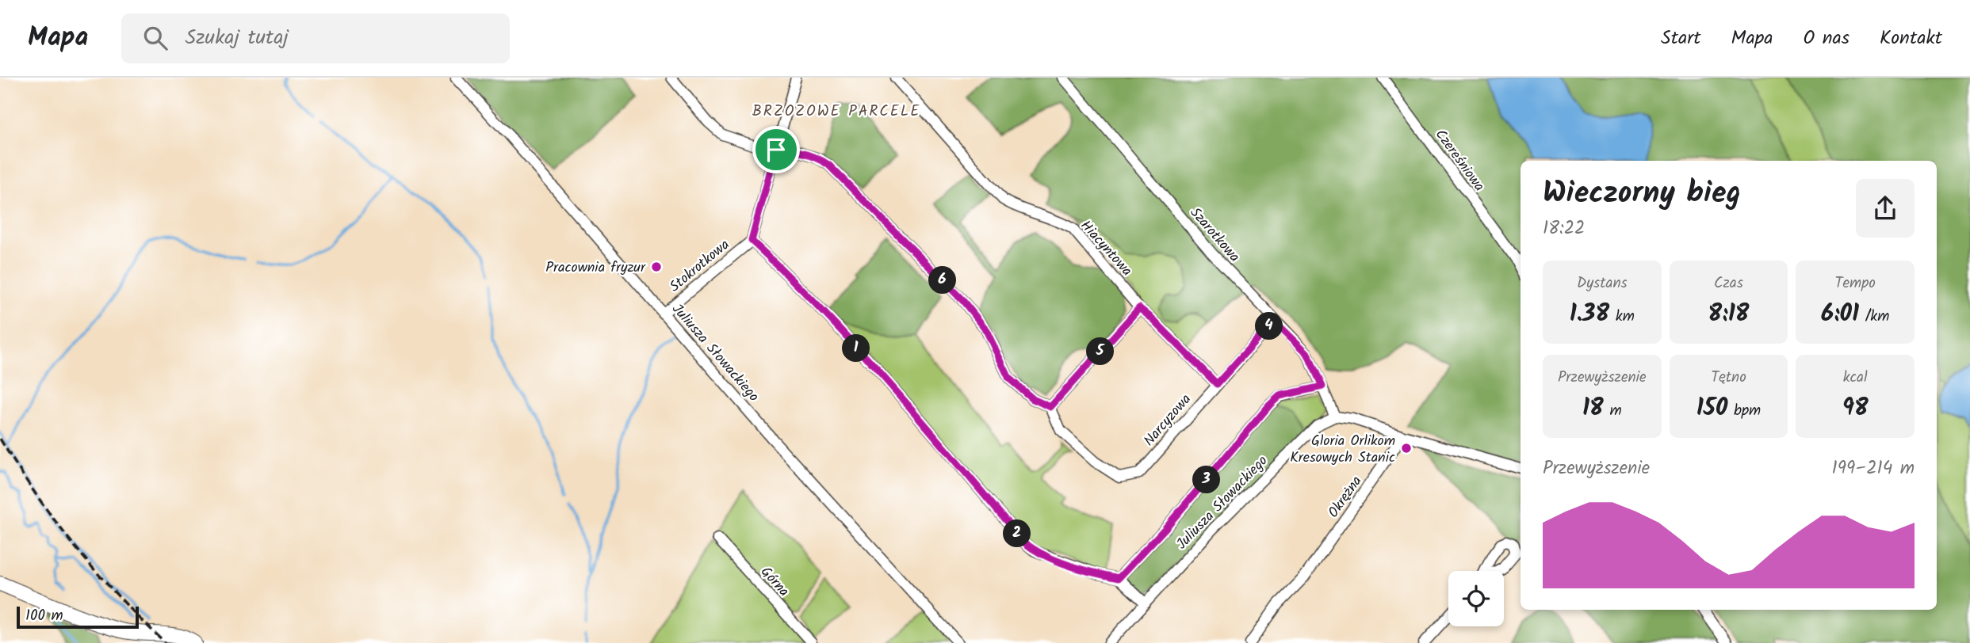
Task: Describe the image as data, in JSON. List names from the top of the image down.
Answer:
{
  "streets": {
    "street": [
      "Czereśniowa",
      "Szarotkowa",
      "Hiacyntowa",
      "Stokrotkowa",
      "Juliusza Słowackiego",
      "Narcyzowa",
      "Okrężna",
      "Górna"
    ]
  },
  "crossings": [
    ["Szarotkowa", "Juliusza Słowackiego"],
    ["Szarotkowa", "Narcyzowa"],
    ["Hiacyntowa", "Narcyzowa"],
    ["Stokrotkowa", "Juliusza Słowackiego"]
  ],
  "districts": ["BRZOZOWE PARCELE"],
  "places": ["Pracownia fryzur", "Gloria Orlikom Kresowych Stanic"],
  "scale_bar": "100 m",
  "page": {
    "header": "Mapa",
    "search": "Szukaj tutaj",
    "nav": [
      "Start",
      "Mapa",
      "O nas",
      "Kontakt"
    ],
    "heading": ["Wieczorny bieg", "18:22"],
    "stats": [
      ["Dystans", "1.38 km"],
      ["Czas", "8:18"],
      ["Tempo", "6:01 /km"],
      ["Przewyższenie", "18 m"],
      ["Tętno", "150 bpm"],
      ["kcal", "98"]
    ],
    "pins": [
      "6",
      "4",
      "1",
      "5",
      "3",
      "2"
    ],
    "chart": ["Przewyższenie", "199–214 m"],
    "scale": "100 m"
  }
}
